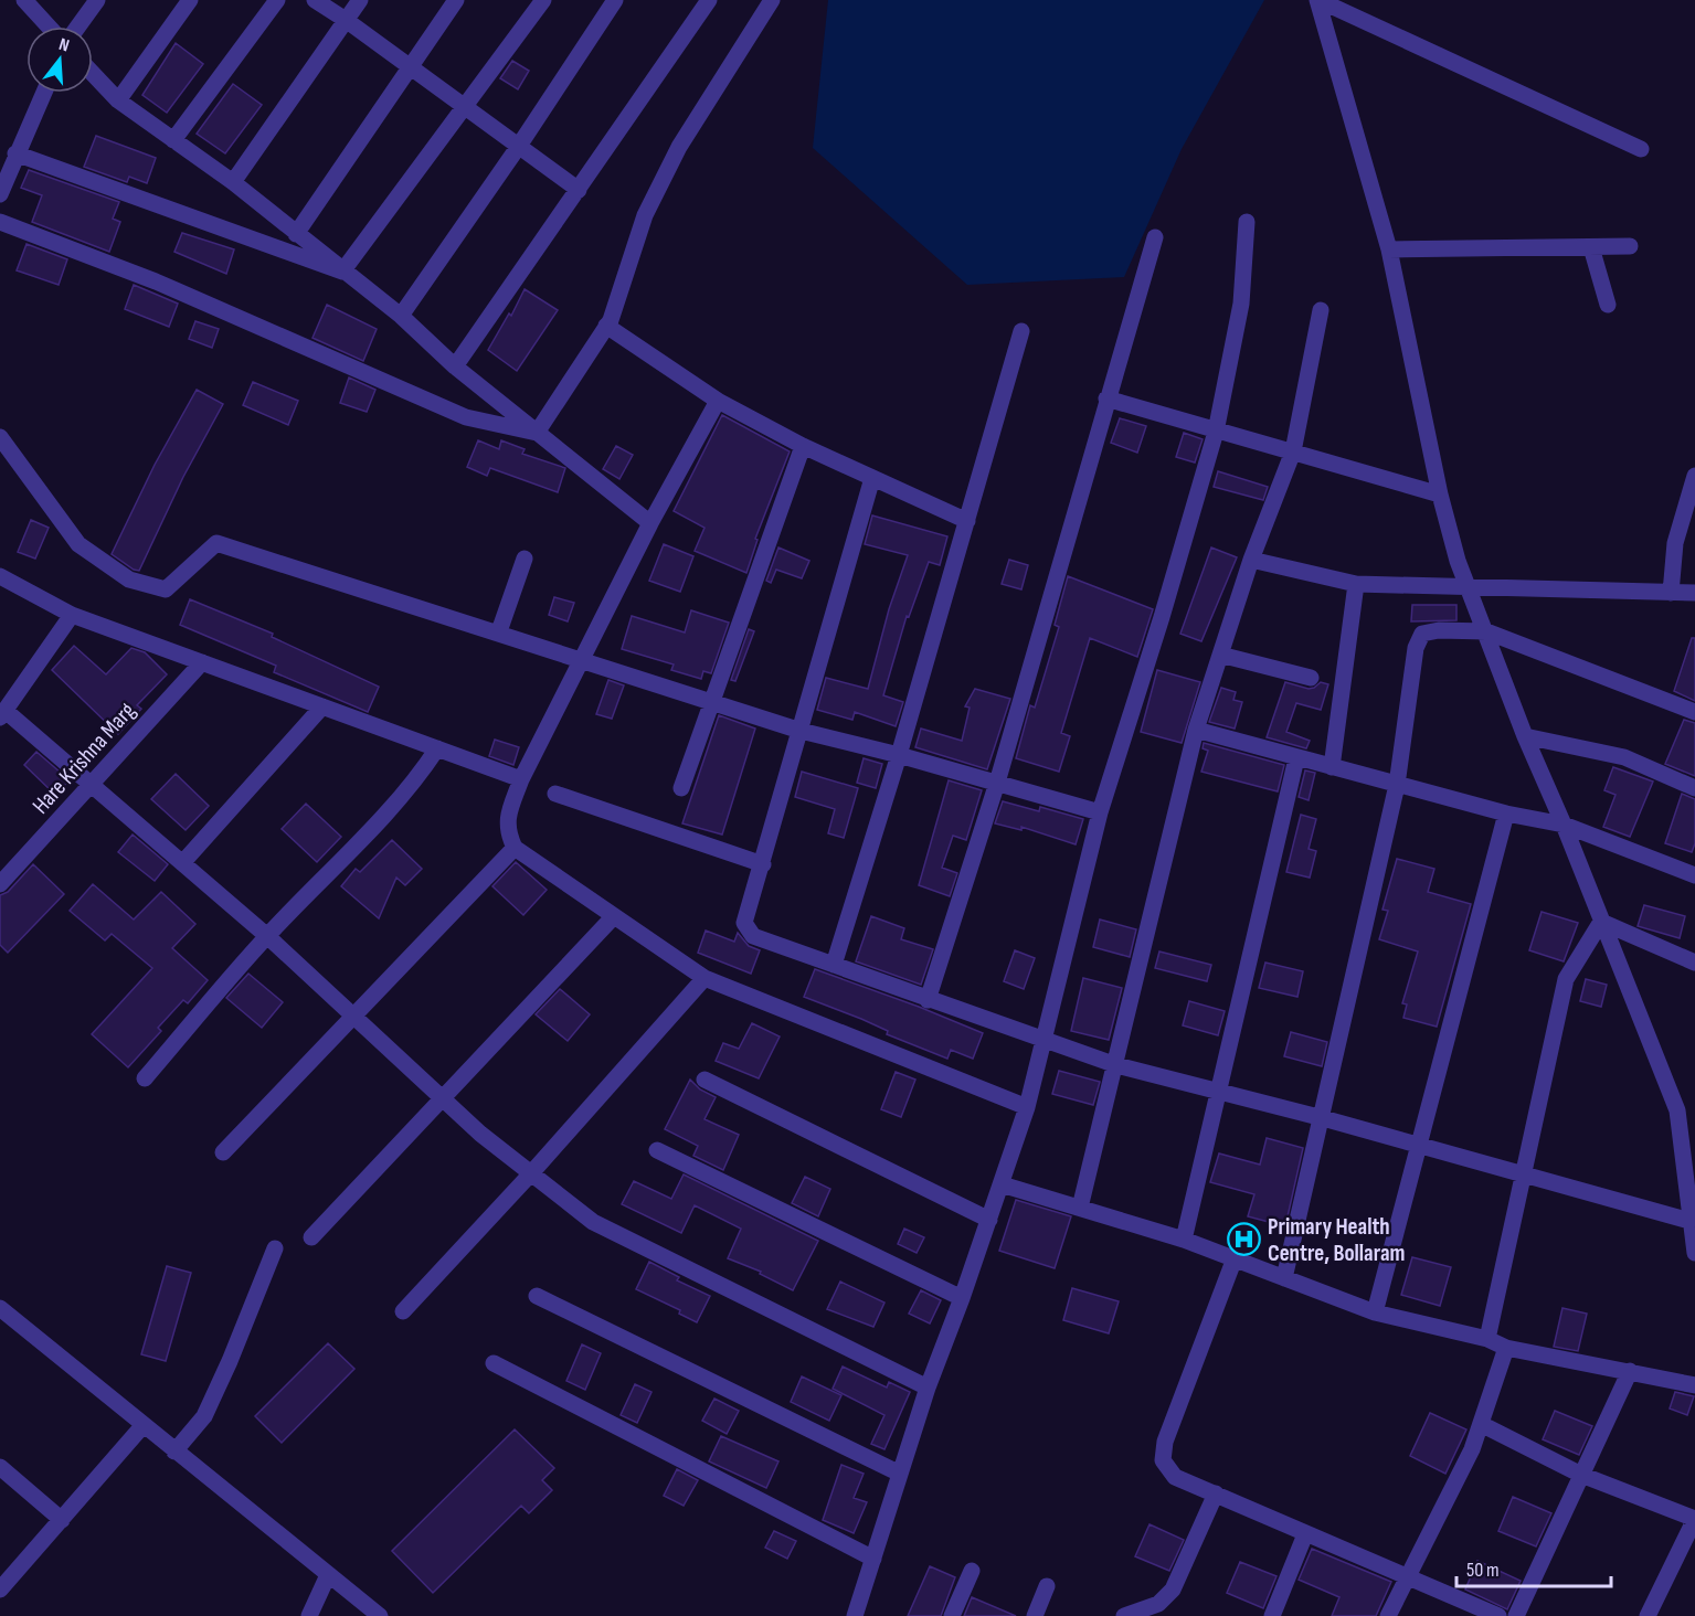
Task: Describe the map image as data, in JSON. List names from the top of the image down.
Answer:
{
  "streets": {
    "street": ["Hare Krishna Marg"]
  },
  "places": {
    "hospital": ["Primary Health Centre, Bollaram"]
  },
  "scale_bar": "50 m",
  "north": "top"
}
